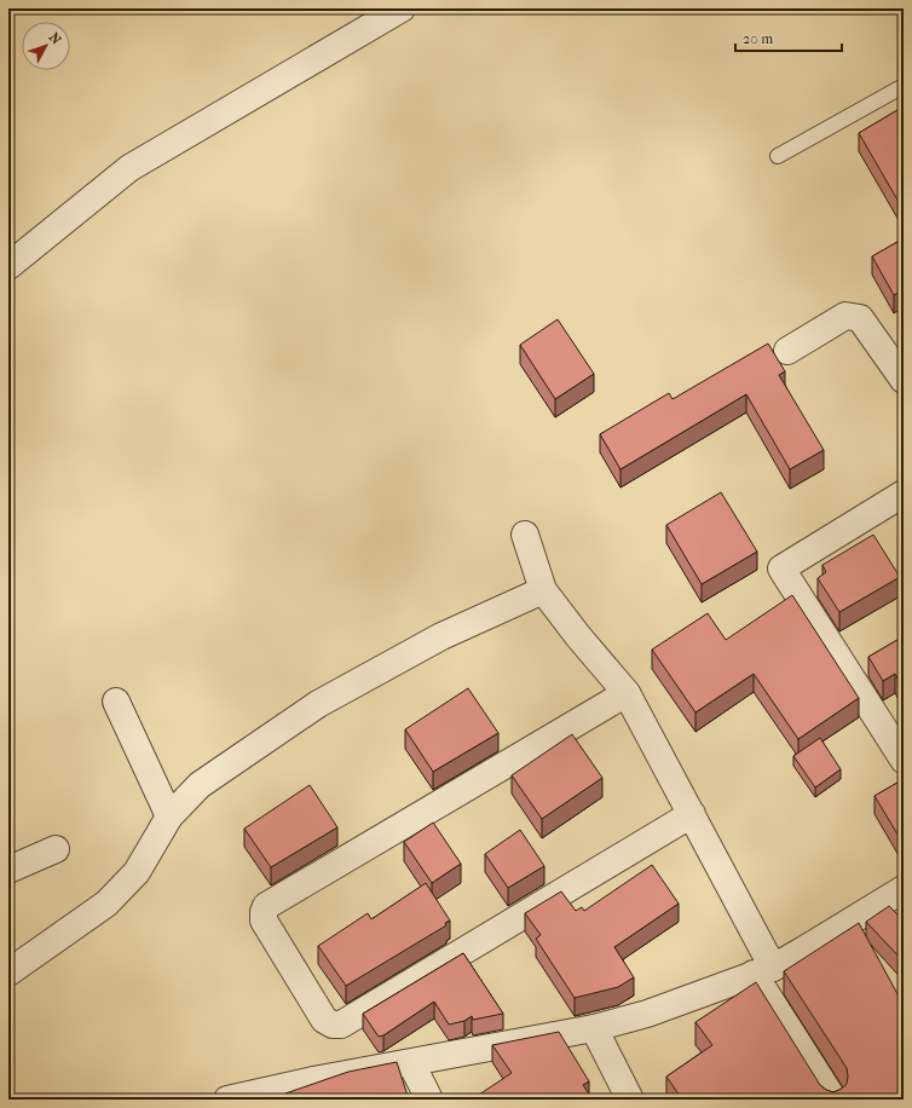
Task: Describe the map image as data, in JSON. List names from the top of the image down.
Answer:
{
  "scale_bar": "20 m",
  "north": "top right"
}
